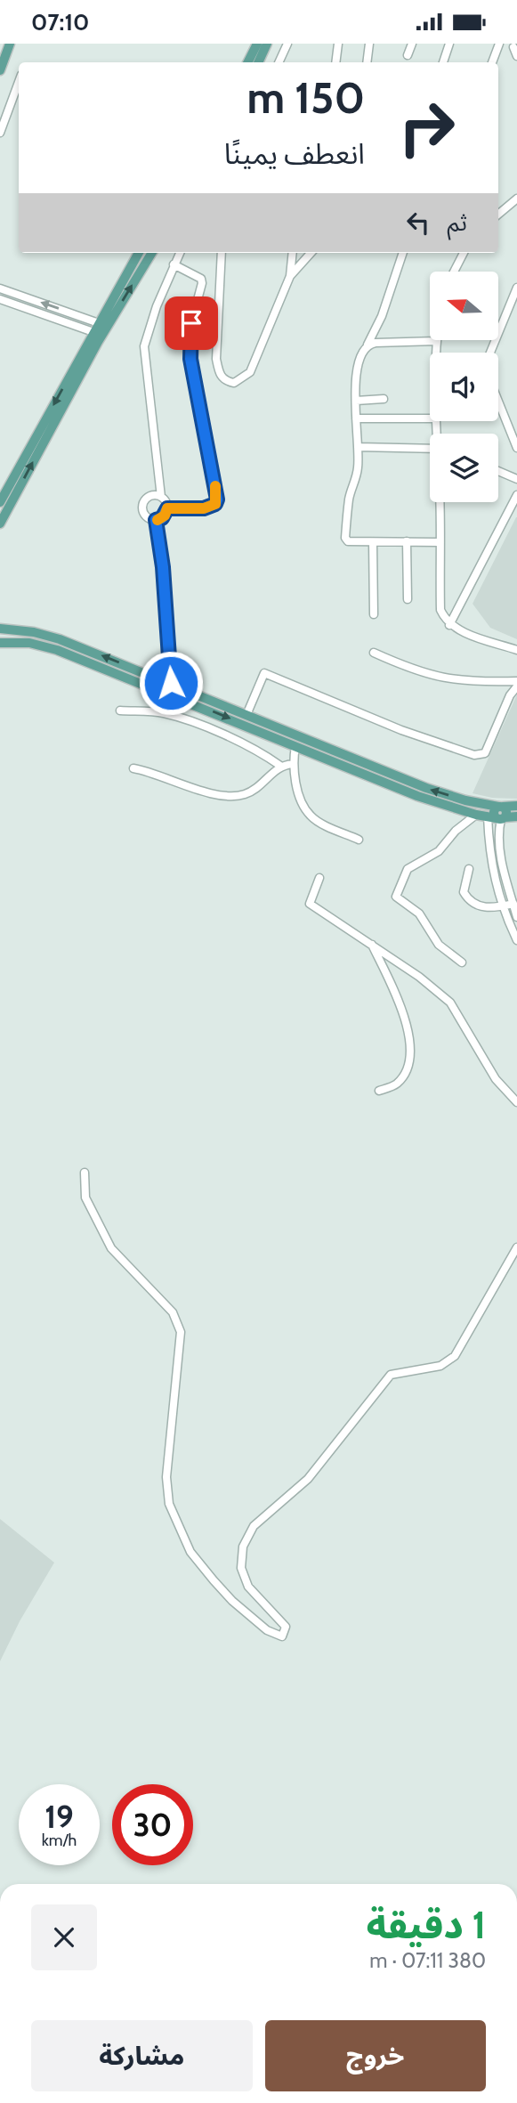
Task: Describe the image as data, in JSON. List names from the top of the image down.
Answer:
{
  "north": "left",
  "page": {
    "status": "07:10",
    "turn": ["150 m", "انعطف يمينًا"],
    "then": "ثم",
    "speed": "19 km/h",
    "limit": "30",
    "heading": ["1 دقيقة", "380 m · 07:11"],
    "buttons": ["خروج", "مشاركة"]
  }
}
